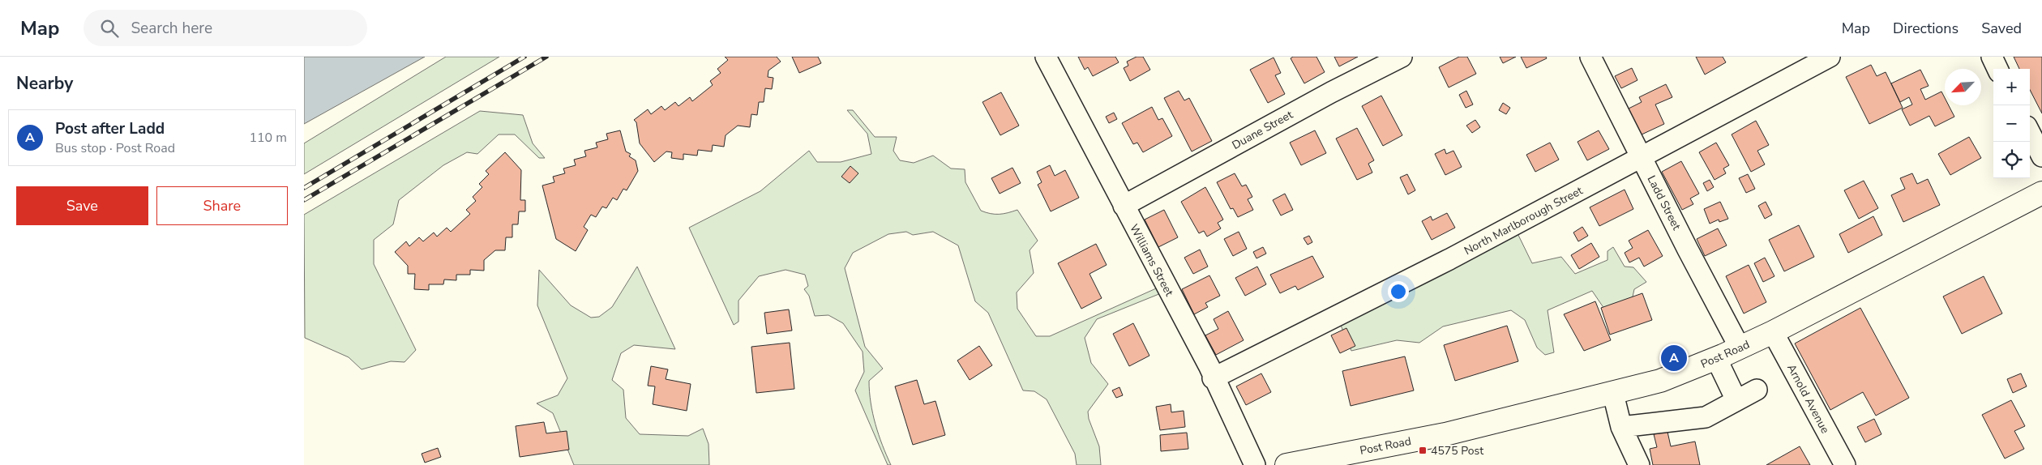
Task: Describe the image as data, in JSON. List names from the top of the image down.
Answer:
{
  "streets": {
    "main road": ["Post Road"],
    "street": [
      "Duane Street",
      "Ladd Street",
      "North Marlborough Street",
      "Williams Street",
      "Arnold Avenue"
    ]
  },
  "crossings": [
    ["Duane Street", "Williams Street"],
    ["Ladd Street", "North Marlborough Street"],
    ["Ladd Street", "Post Road"],
    ["North Marlborough Street", "Williams Street"],
    ["Post Road", "Arnold Avenue"]
  ],
  "places": {
    "transit": ["4575 Post"]
  },
  "north": "bottom left",
  "page": {
    "header": "Map",
    "search": "Search here",
    "nav": ["Map", "Directions", "Saved"],
    "heading": "Nearby",
    "map_buttons": ["+", "−"],
    "list": [
      {
        "mark": "A",
        "name": "Post after Ladd",
        "note": "Bus stop · Post Road",
        "value": "110 m"
      }
    ],
    "buttons": ["Save", "Share"],
    "pins": "A"
  }
}
